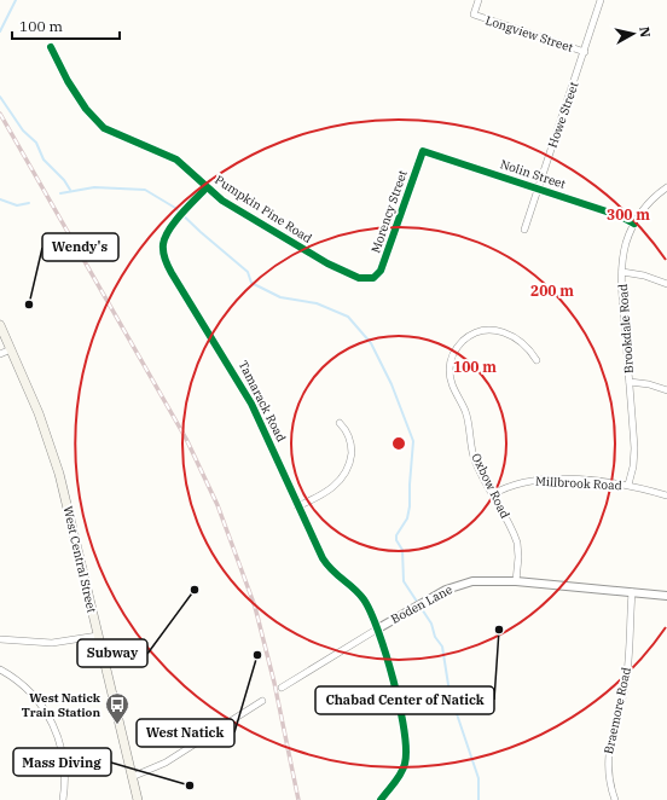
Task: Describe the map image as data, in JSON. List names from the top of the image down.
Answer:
{
  "streets": {
    "main road": ["West Central Street"],
    "street": [
      "Longview Street",
      "Howe Street",
      "Nolin Street",
      "Pumpkin Pine Road",
      "Morency Street",
      "Brookdale Road",
      "Tamarack Road",
      "Millbrook Road",
      "Oxbow Road",
      "Boden Lane",
      "Braemore Road"
    ]
  },
  "crossings": [
    ["Longview Street", "Howe Street"],
    ["Howe Street", "Nolin Street"],
    ["Nolin Street", "Morency Street"],
    ["Nolin Street", "Brookdale Road"],
    ["Pumpkin Pine Road", "Morency Street"],
    ["Pumpkin Pine Road", "Tamarack Road"],
    ["Brookdale Road", "Millbrook Road"],
    ["Tamarack Road", "Boden Lane"],
    ["Millbrook Road", "Oxbow Road"],
    ["Oxbow Road", "Boden Lane"],
    ["Boden Lane", "Braemore Road"]
  ],
  "places": {
    "other": [
      "Wendy's",
      "Subway",
      "Chabad Center of Natick",
      "West Natick",
      "Mass Diving"
    ],
    "bus stop": ["West Natick Train Station"]
  },
  "scale_bar": "100 m",
  "north": "right",
  "rings": ["300 m", "200 m", "100 m"]
}
